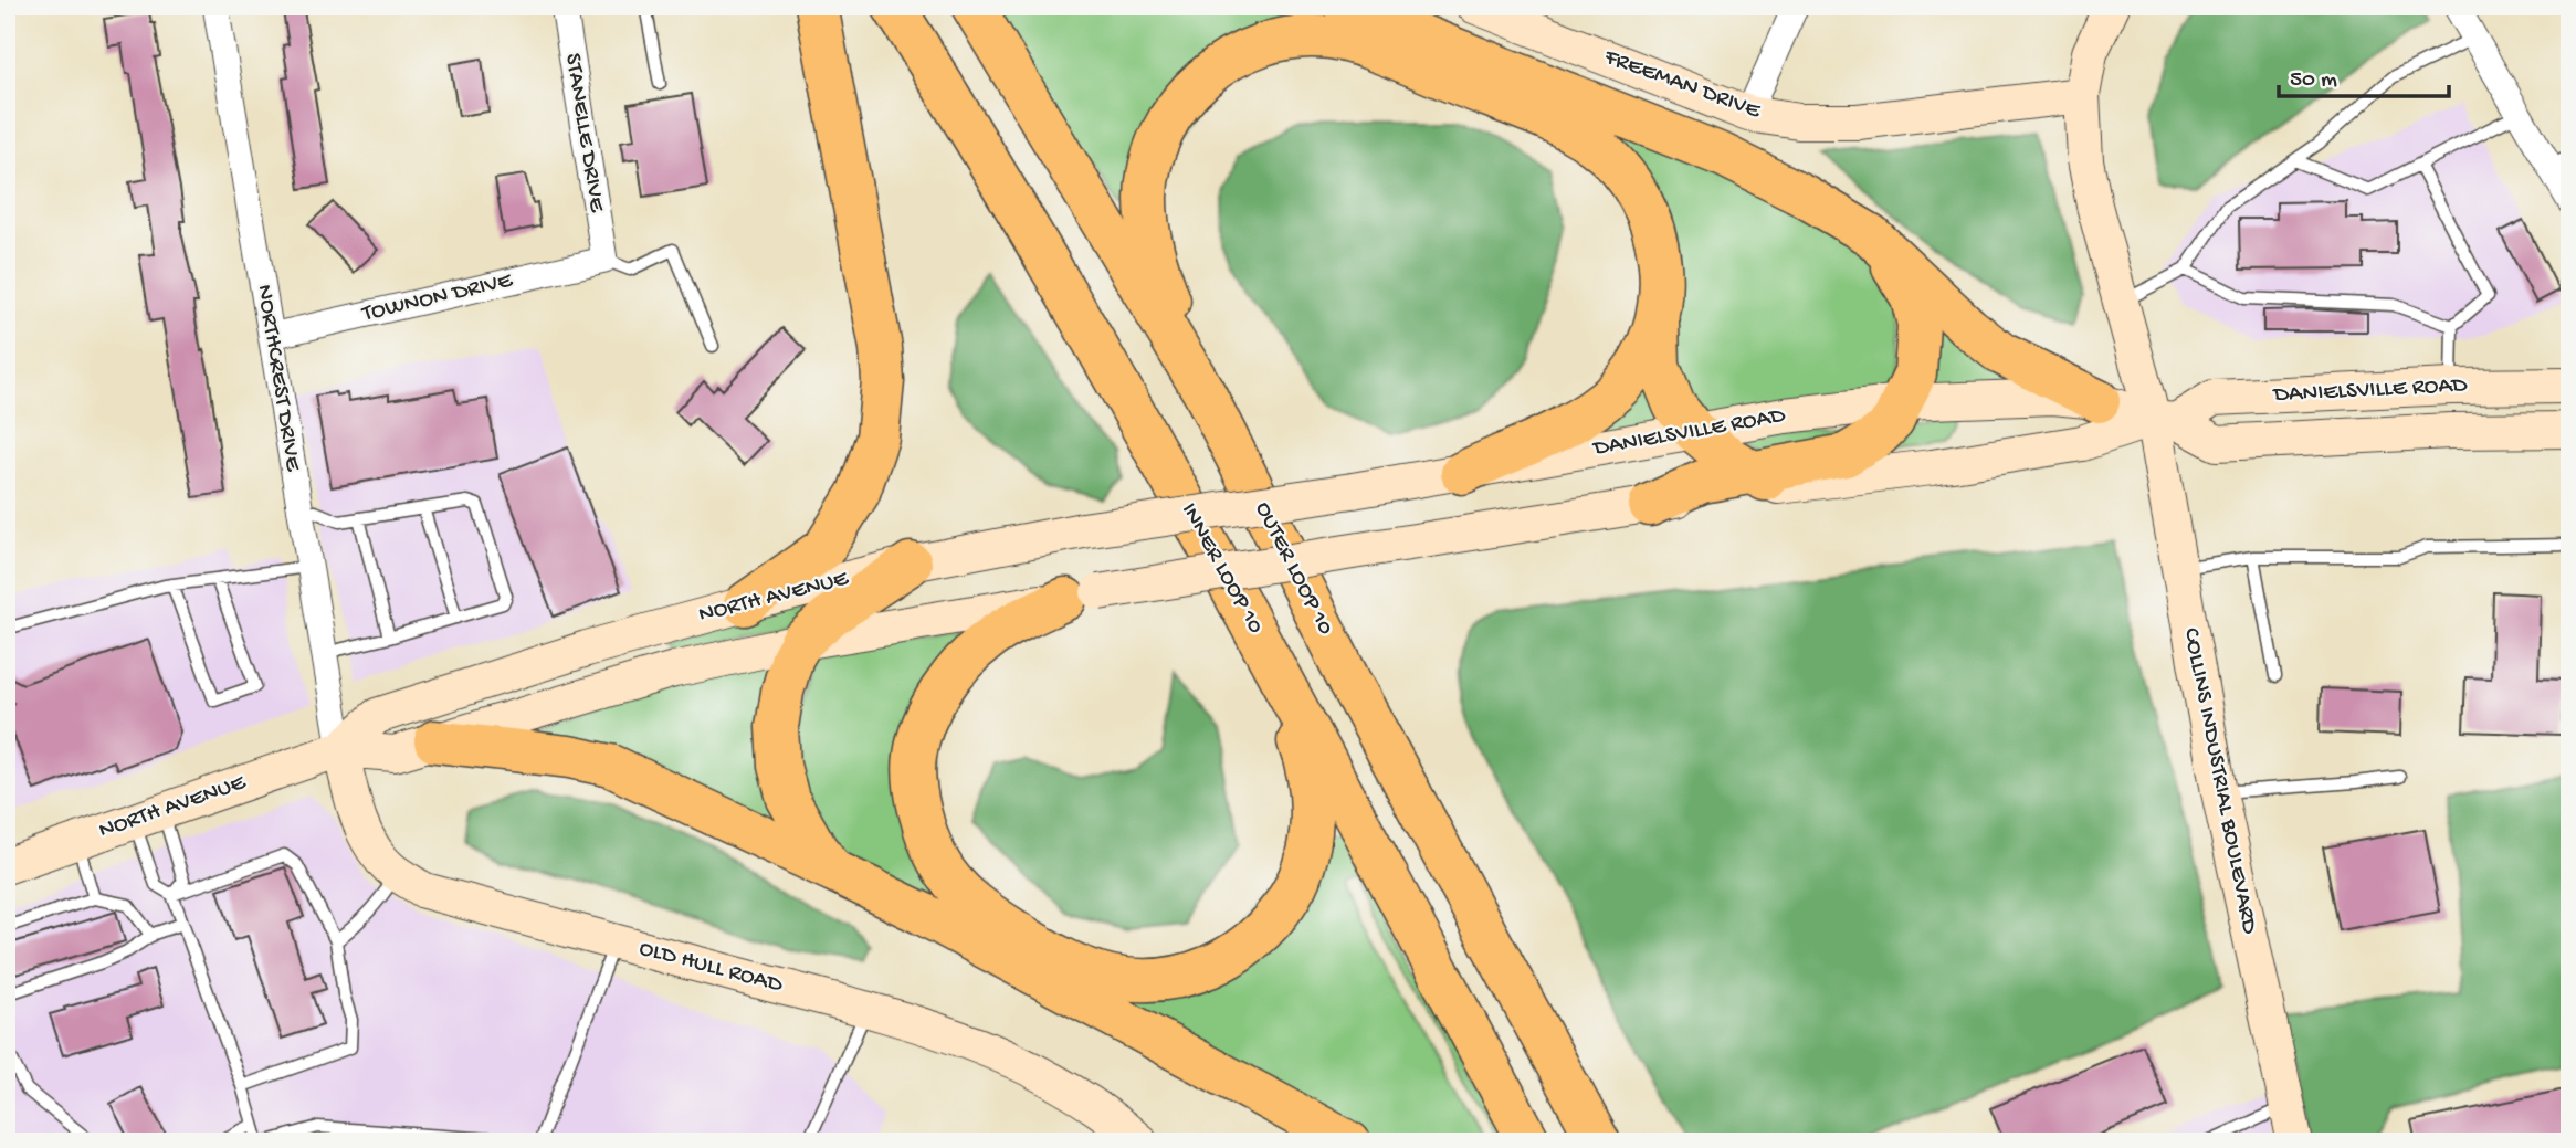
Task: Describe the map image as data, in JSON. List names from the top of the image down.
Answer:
{
  "streets": {
    "highway": ["INNER LOOP 10", "OUTER LOOP 10"],
    "main road": [
      "FREEMAN DRIVE",
      "DANIELSVILLE ROAD",
      "NORTH AVENUE",
      "COLLINS INDUSTRIAL BOULEVARD",
      "OLD HULL ROAD"
    ],
    "street": ["STANELLE DRIVE", "TOWNON DRIVE", "NORTHCREST DRIVE"]
  },
  "crossings": [
    ["STANELLE DRIVE", "TOWNON DRIVE"],
    ["TOWNON DRIVE", "NORTHCREST DRIVE"],
    ["NORTHCREST DRIVE", "NORTH AVENUE"],
    ["NORTHCREST DRIVE", "OLD HULL ROAD"],
    ["DANIELSVILLE ROAD", "NORTH AVENUE"],
    ["DANIELSVILLE ROAD", "COLLINS INDUSTRIAL BOULEVARD"],
    ["NORTH AVENUE", "OLD HULL ROAD"]
  ],
  "scale_bar": "50 m"
}
